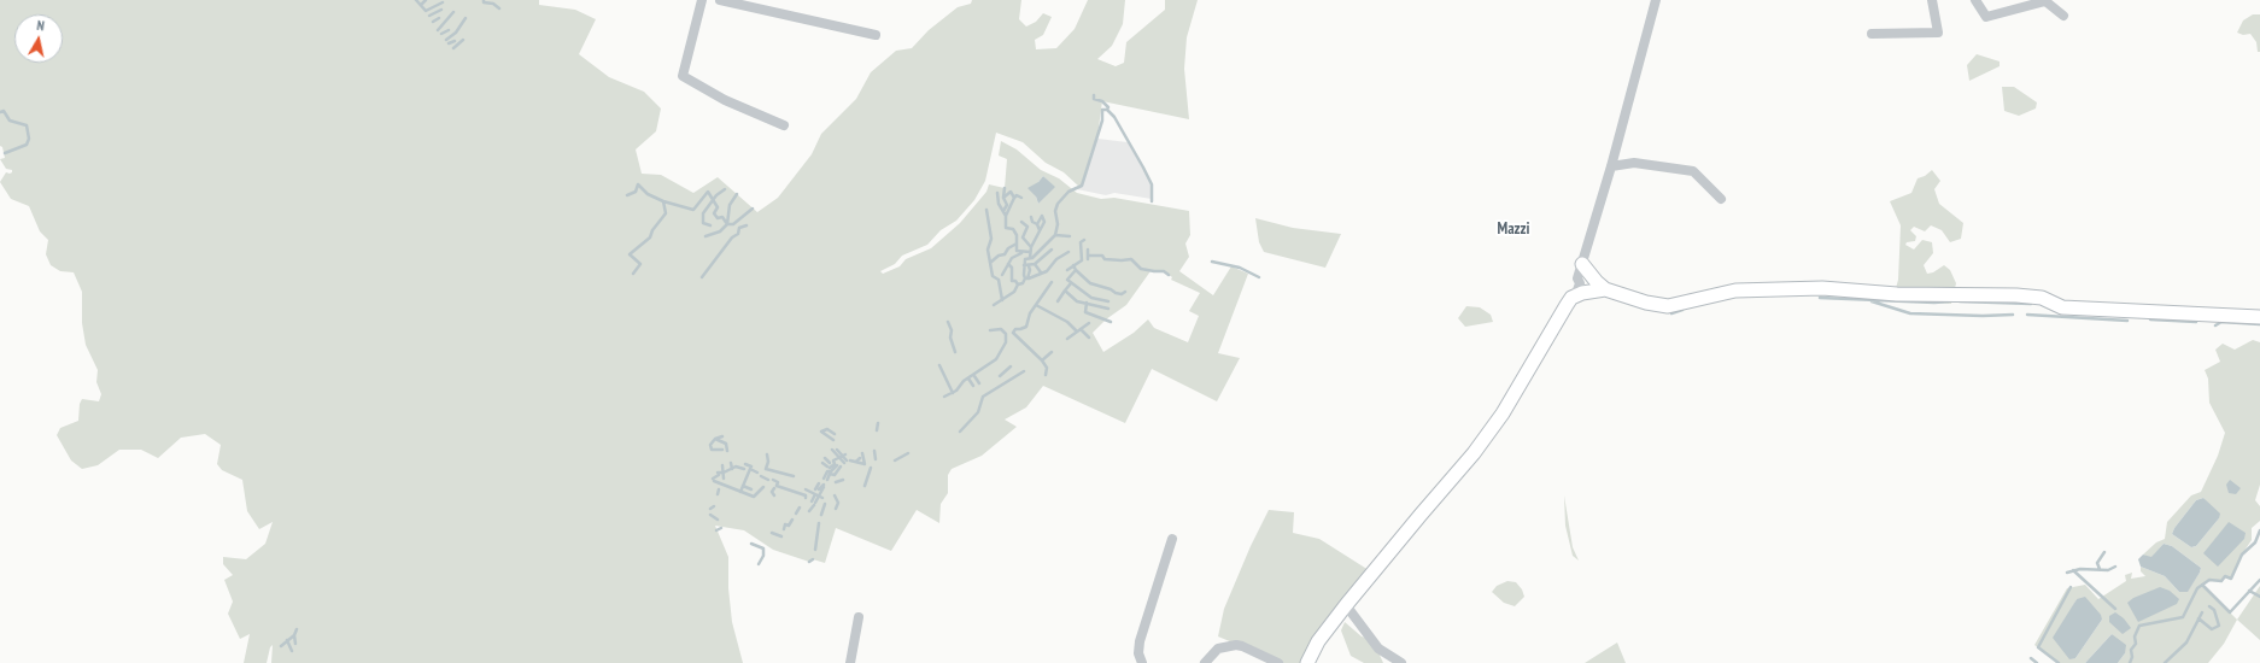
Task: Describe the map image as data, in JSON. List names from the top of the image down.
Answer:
{
  "districts": ["Mazzi"],
  "north": "top"
}
